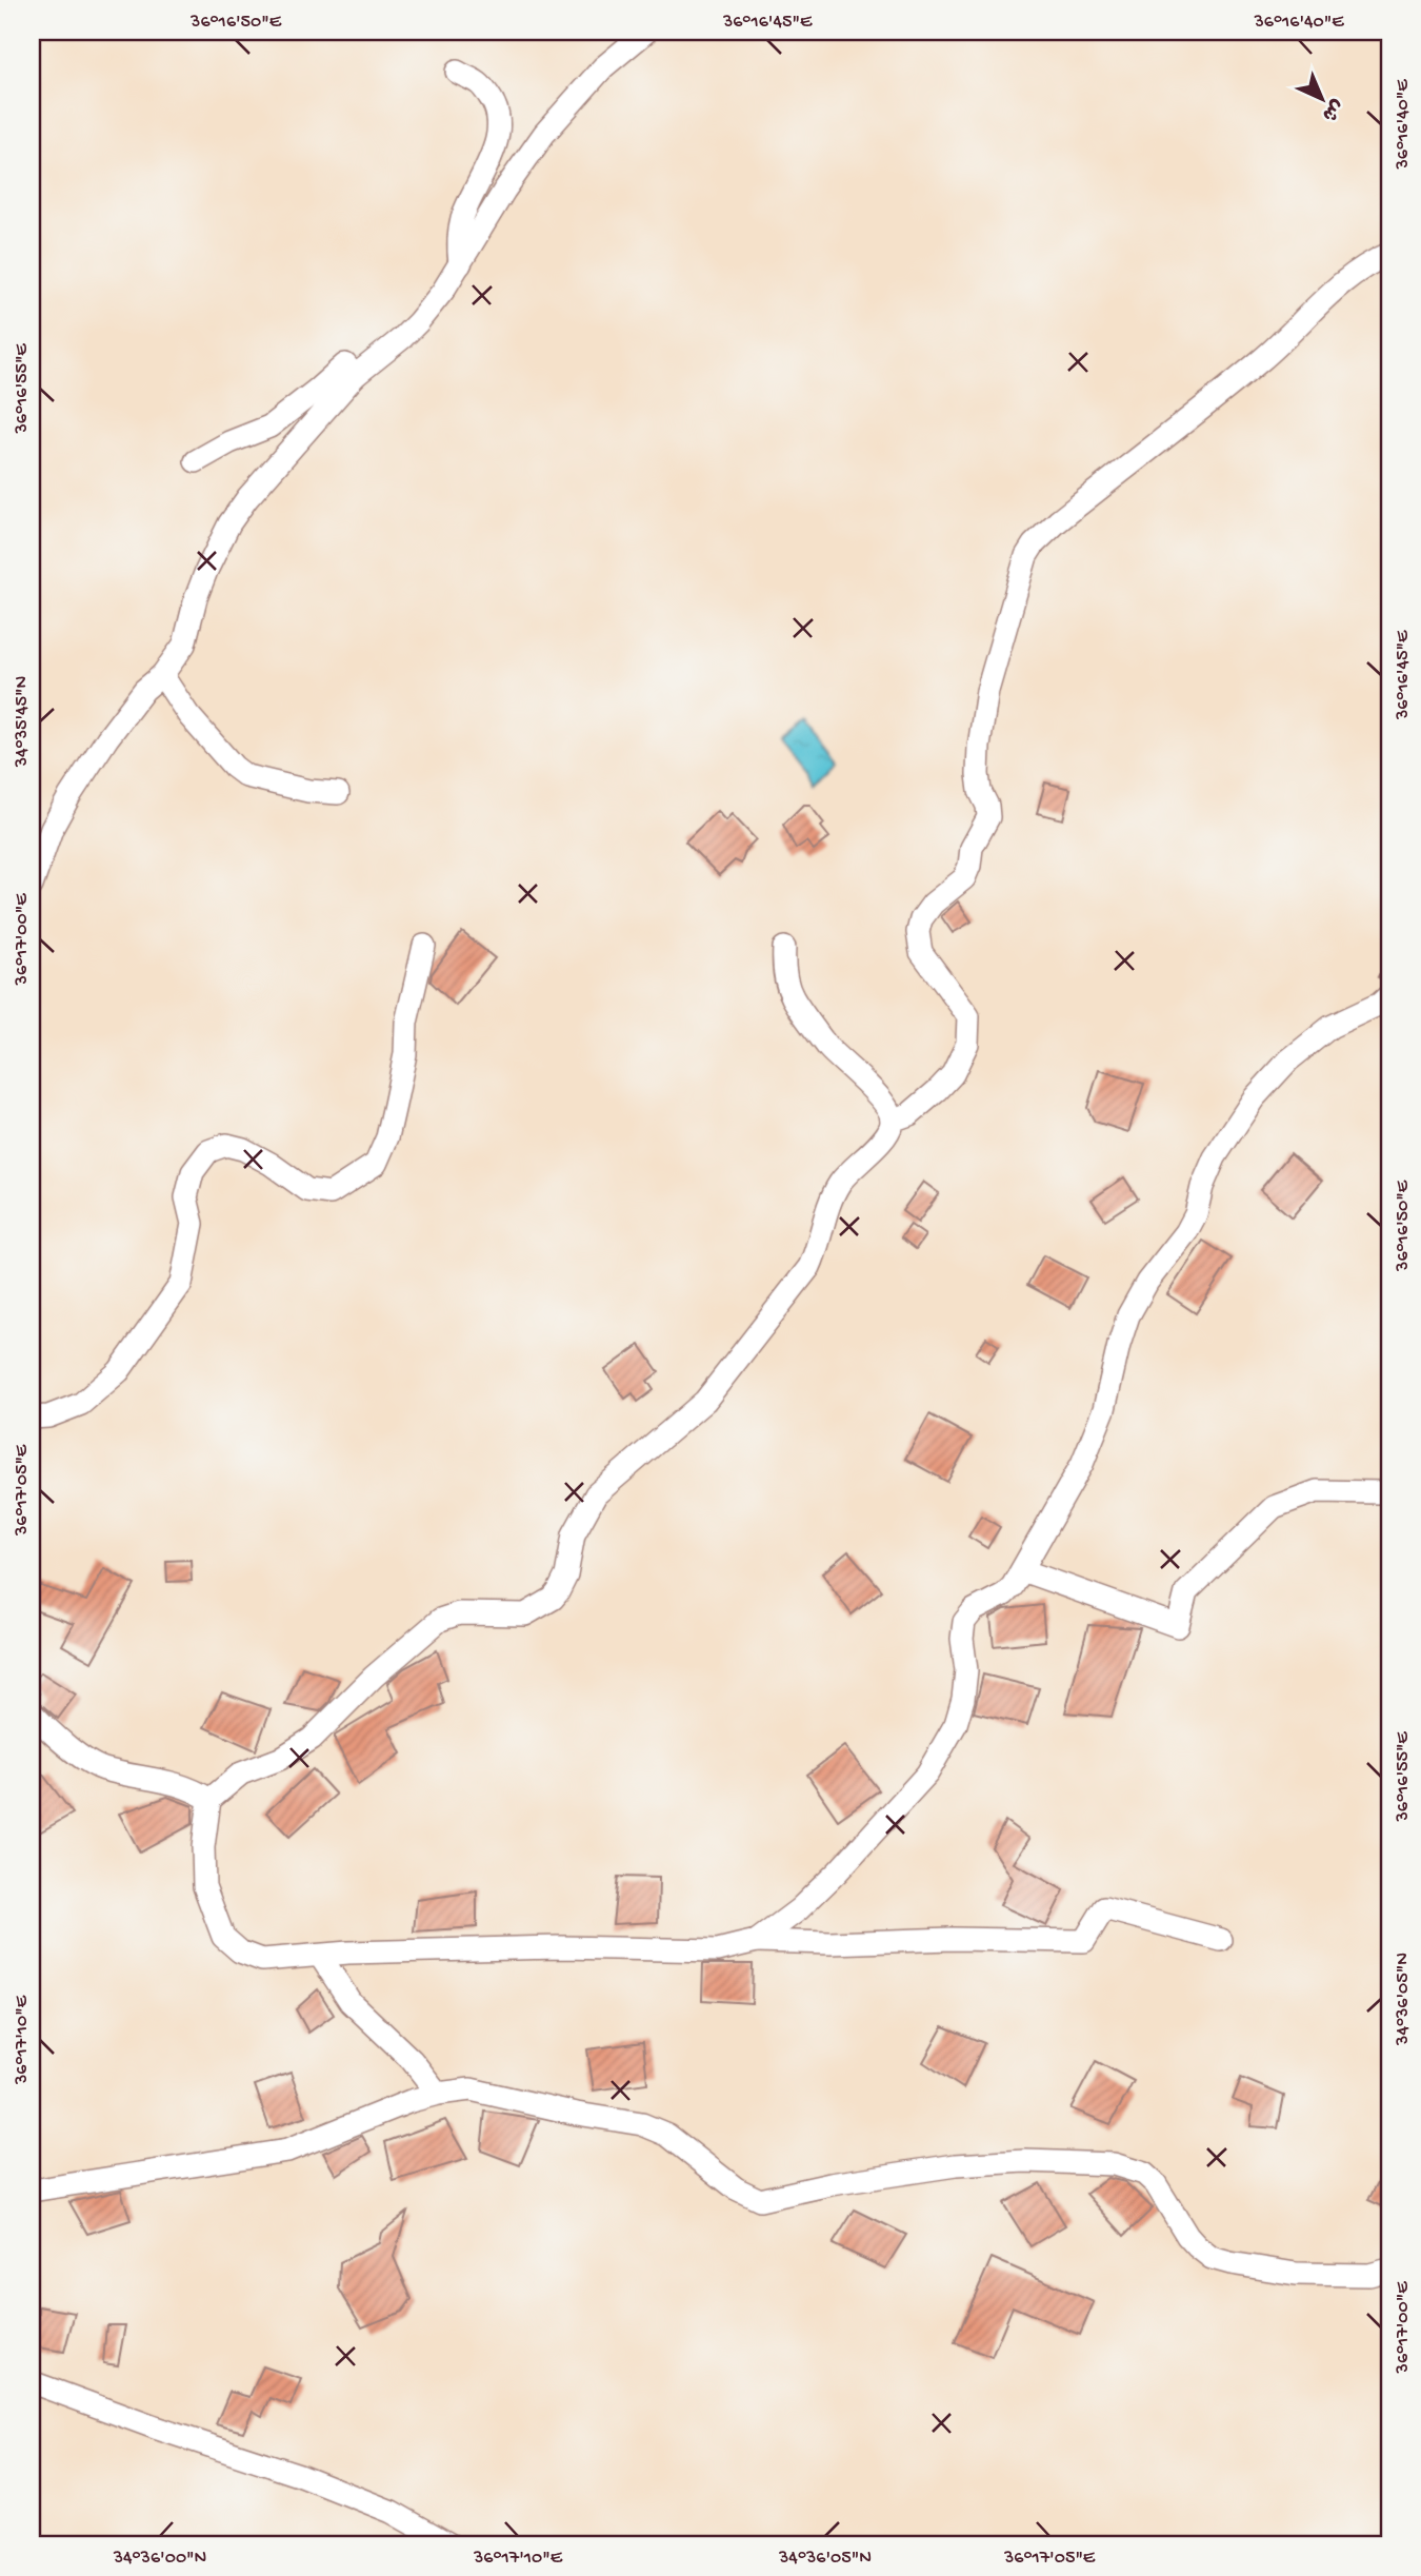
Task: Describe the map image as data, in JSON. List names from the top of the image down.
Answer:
{
  "north": "bottom right",
  "coordinates": [
    "36°16'50\"E",
    "36°16'45\"E",
    "36°16'40\"E",
    "36°16'55\"E",
    "34°35'45\"N",
    "36°17'00\"E",
    "36°17'05\"E",
    "34°36'05\"N",
    "36°17'10\"E",
    "34°36'00\"N"
  ]
}
